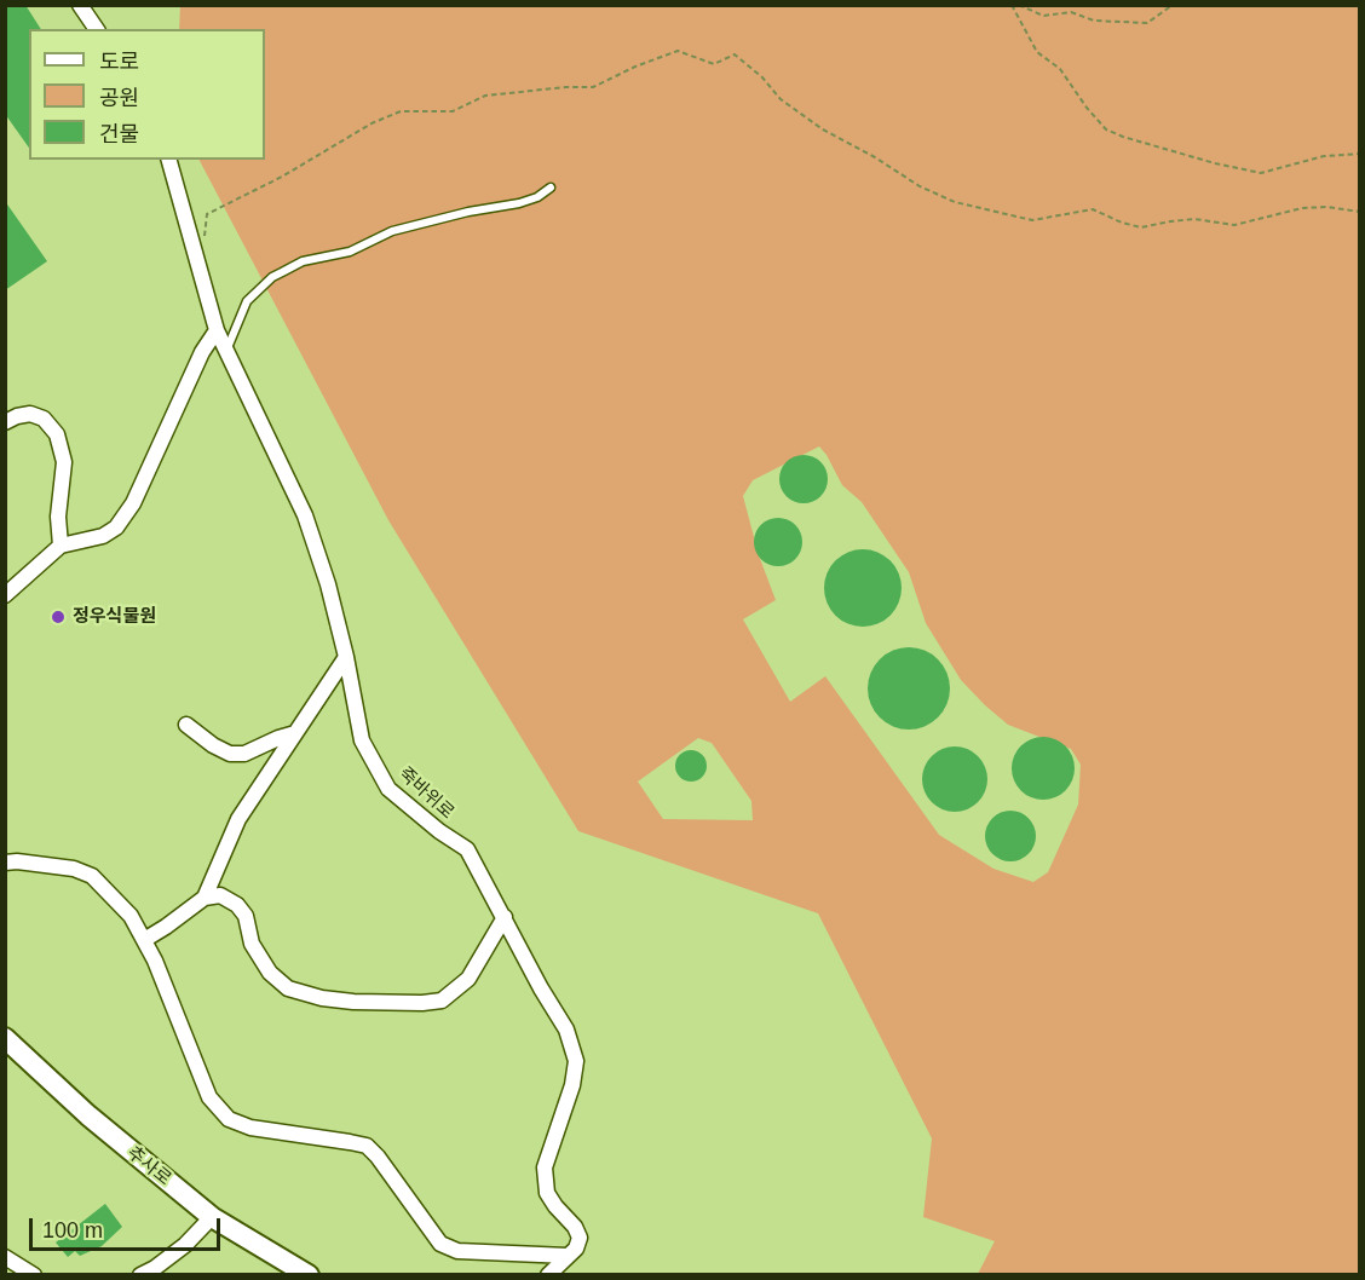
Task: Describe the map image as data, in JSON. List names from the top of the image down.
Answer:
{
  "streets": {
    "street": ["죽바위로", "추사로"]
  },
  "places": ["정우식물원"],
  "legend": ["도로", "공원", "건물"],
  "scale_bar": "100 m"
}
